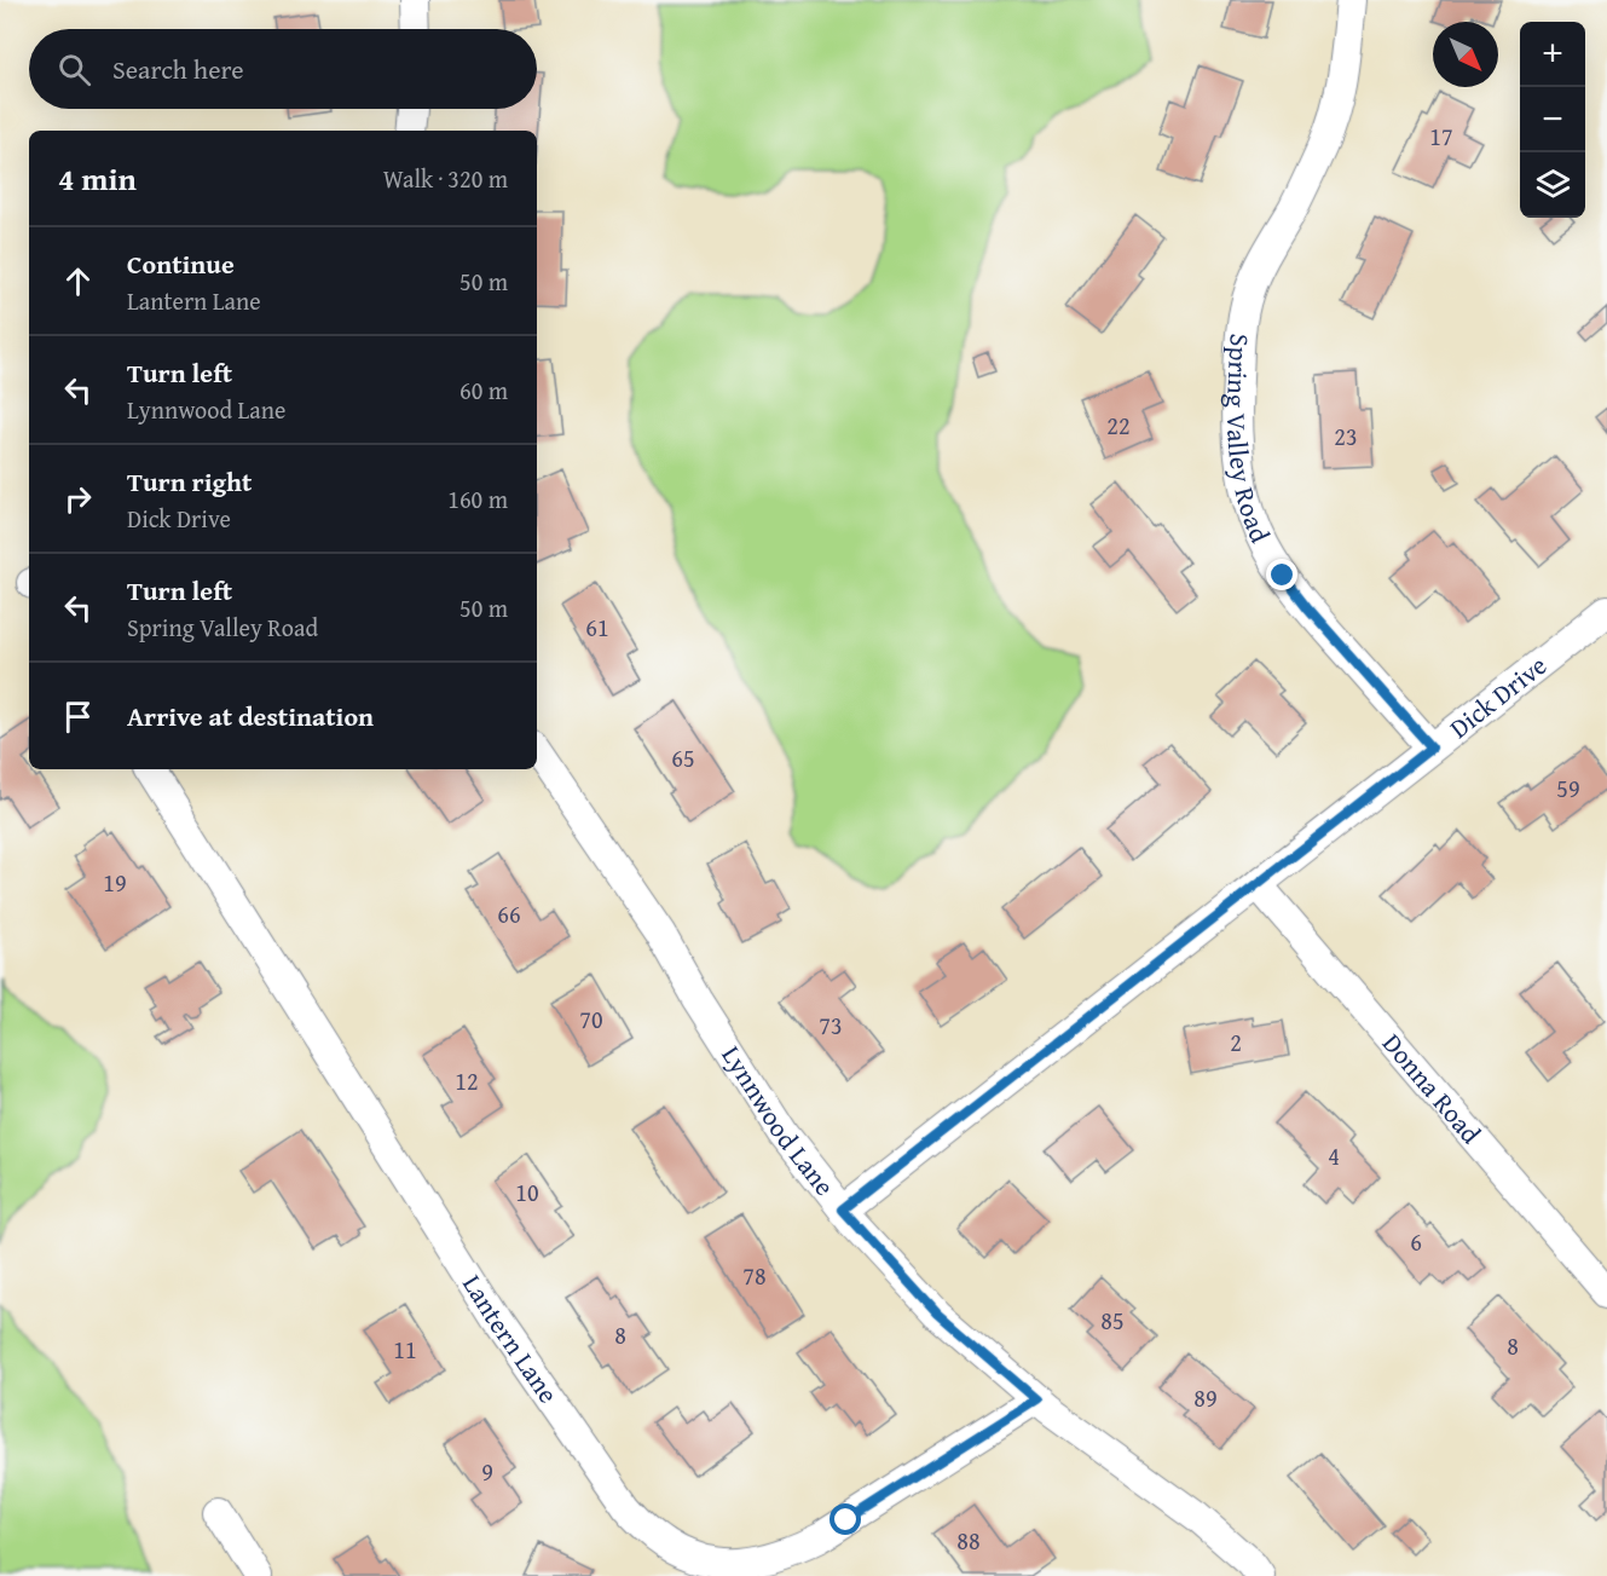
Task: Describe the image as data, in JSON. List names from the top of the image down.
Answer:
{
  "streets": {
    "street": [
      "Spring Valley Road",
      "Dick Drive",
      "Donna Road",
      "Lynnwood Lane",
      "Lantern Lane"
    ]
  },
  "crossings": [
    ["Spring Valley Road", "Dick Drive"],
    ["Dick Drive", "Donna Road"],
    ["Dick Drive", "Lynnwood Lane"],
    ["Lynnwood Lane", "Lantern Lane"]
  ],
  "house_numbers": [
    "17",
    "22",
    "23",
    "61",
    "65",
    "59",
    "19",
    "66",
    "70",
    "73",
    "2",
    "12",
    "4",
    "10",
    "6",
    "78",
    "85",
    "8",
    "8",
    "11",
    "89",
    "9",
    "88"
  ],
  "north": "bottom right",
  "page": {
    "map_buttons": ["+", "−"],
    "search": "Search here",
    "heading": ["4 min", "Walk · 320 m"],
    "list": [
      ["Continue", "Lantern Lane", "50 m"],
      ["Turn left", "Lynnwood Lane", "60 m"],
      ["Turn right", "Dick Drive", "160 m"],
      ["Turn left", "Spring Valley Road", "50 m"],
      "Arrive at destination"
    ]
  }
}
